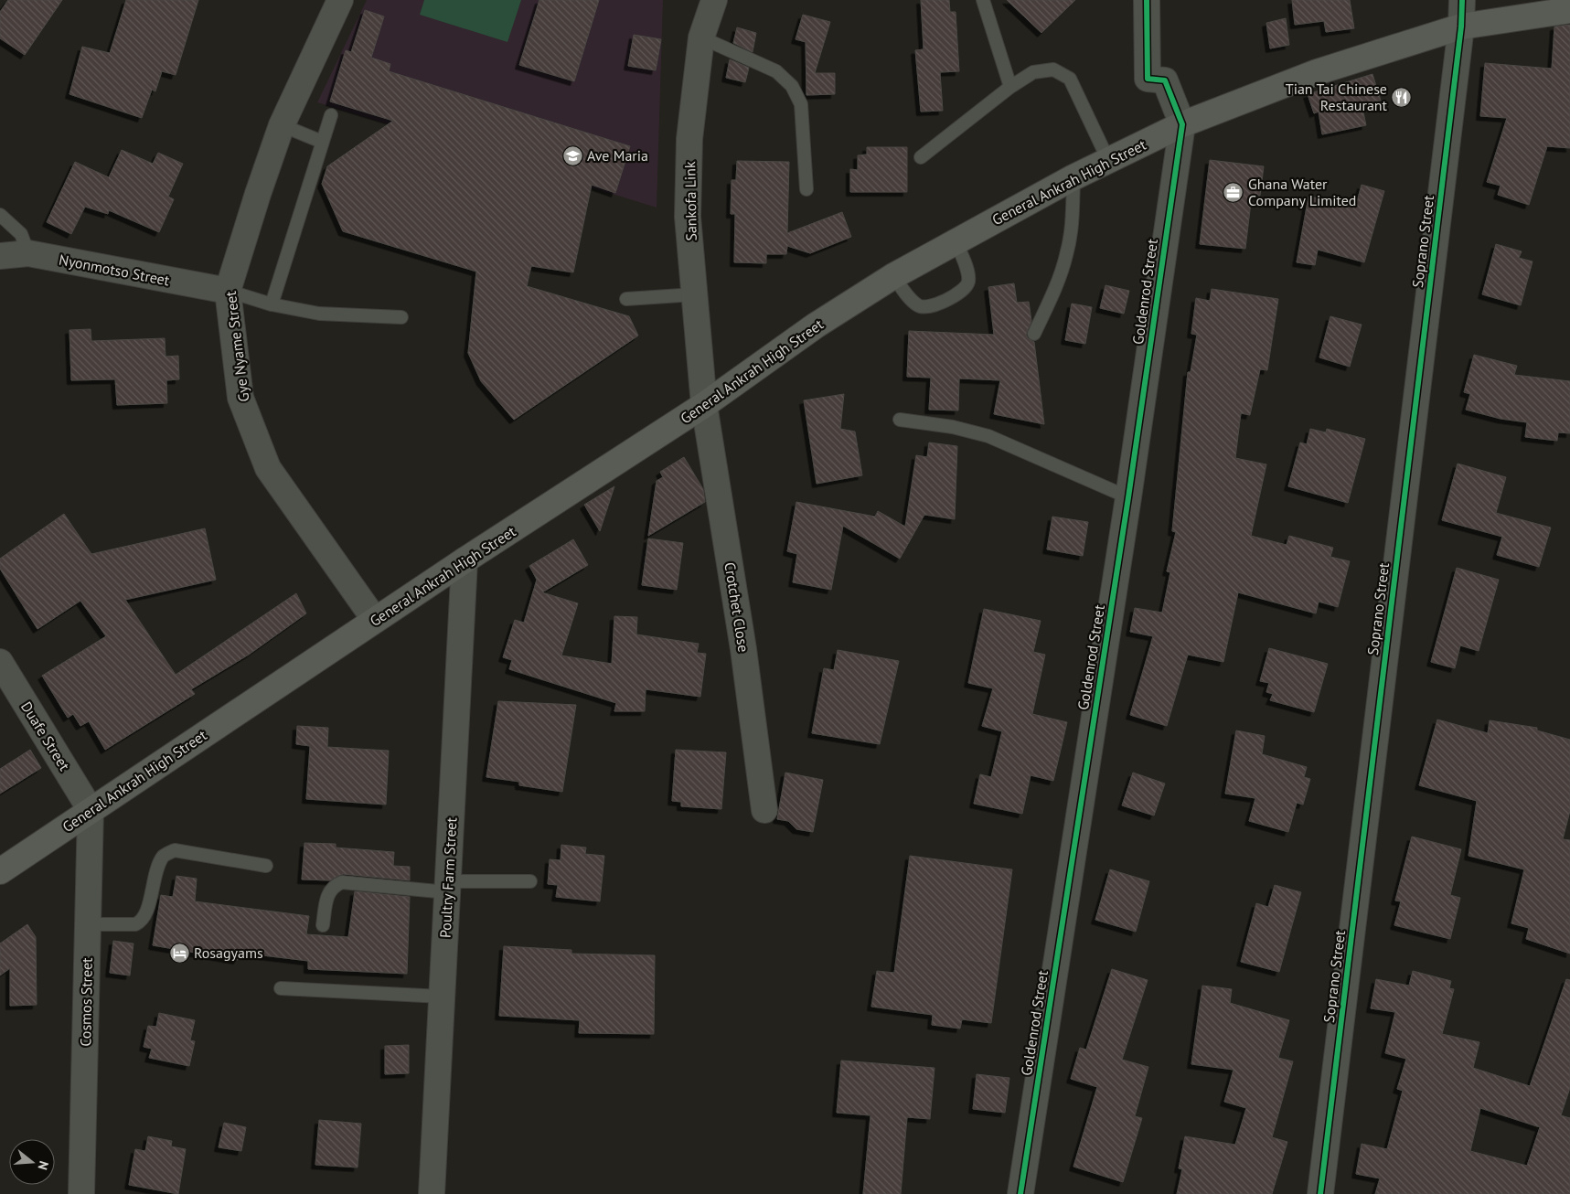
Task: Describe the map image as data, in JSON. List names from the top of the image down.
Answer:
{
  "streets": {
    "main road": ["General Ankrah High Street"],
    "street": [
      "Sankofa Link",
      "Soprano Street",
      "Nyonmotso Street",
      "Goldenrod Street",
      "Gye Nyame Street",
      "Crotchet Close",
      "Duafe Street",
      "Poultry Farm Street",
      "Cosmos Street"
    ]
  },
  "crossings": [
    ["General Ankrah High Street", "Sankofa Link"],
    ["General Ankrah High Street", "Soprano Street"],
    ["General Ankrah High Street", "Goldenrod Street"],
    ["General Ankrah High Street", "Gye Nyame Street"],
    ["General Ankrah High Street", "Crotchet Close"],
    ["General Ankrah High Street", "Duafe Street"],
    ["General Ankrah High Street", "Poultry Farm Street"],
    ["General Ankrah High Street", "Cosmos Street"],
    ["Sankofa Link", "Crotchet Close"],
    ["Nyonmotso Street", "Gye Nyame Street"],
    ["Duafe Street", "Cosmos Street"]
  ],
  "places": {
    "restaurant": ["Tian Tai Chinese Restaurant"],
    "school or university": ["Ave Maria"],
    "office": ["Ghana Water Company Limited"],
    "hotel": ["Rosagyams"]
  },
  "north": "right"
}
